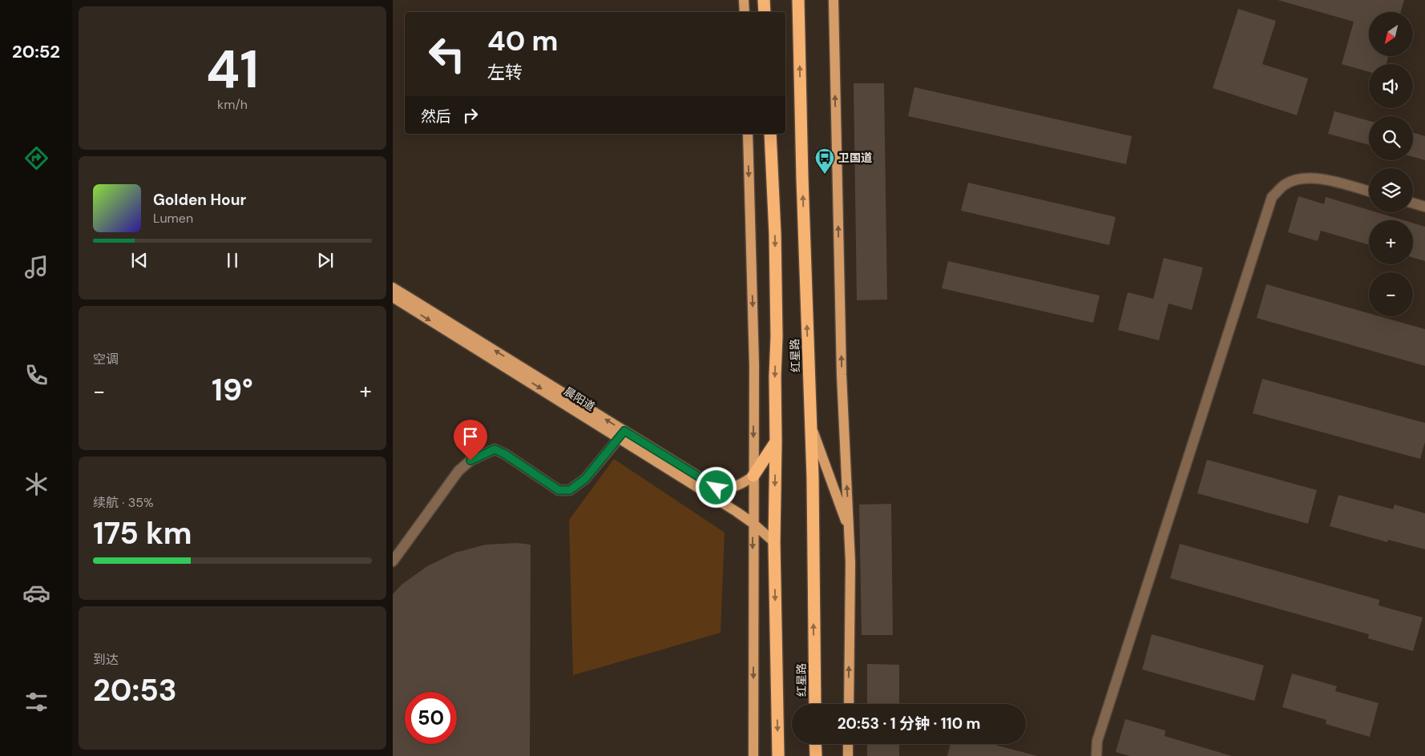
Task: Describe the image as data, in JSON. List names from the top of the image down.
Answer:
{
  "streets": {
    "highway": ["红星路"],
    "main road": ["晨阳道"]
  },
  "crossings": [
    ["红星路", "晨阳道"]
  ],
  "places": {
    "bus stop": ["卫国道"]
  },
  "north": "bottom left",
  "page": {
    "tabs": "20:52",
    "tile": [
      ["41", "km/h"],
      "空调",
      ["续航 · 35%", "175 km"],
      ["到达", "20:53"]
    ],
    "map_buttons": ["+", "−"],
    "turn": ["40 m", "左转"],
    "then": "然后",
    "song": ["Golden Hour", "Lumen"],
    "heat": ["−", "19°", "+"],
    "limit": "50",
    "trip": "20:53 · 1 分钟 · 110 m"
  }
}
